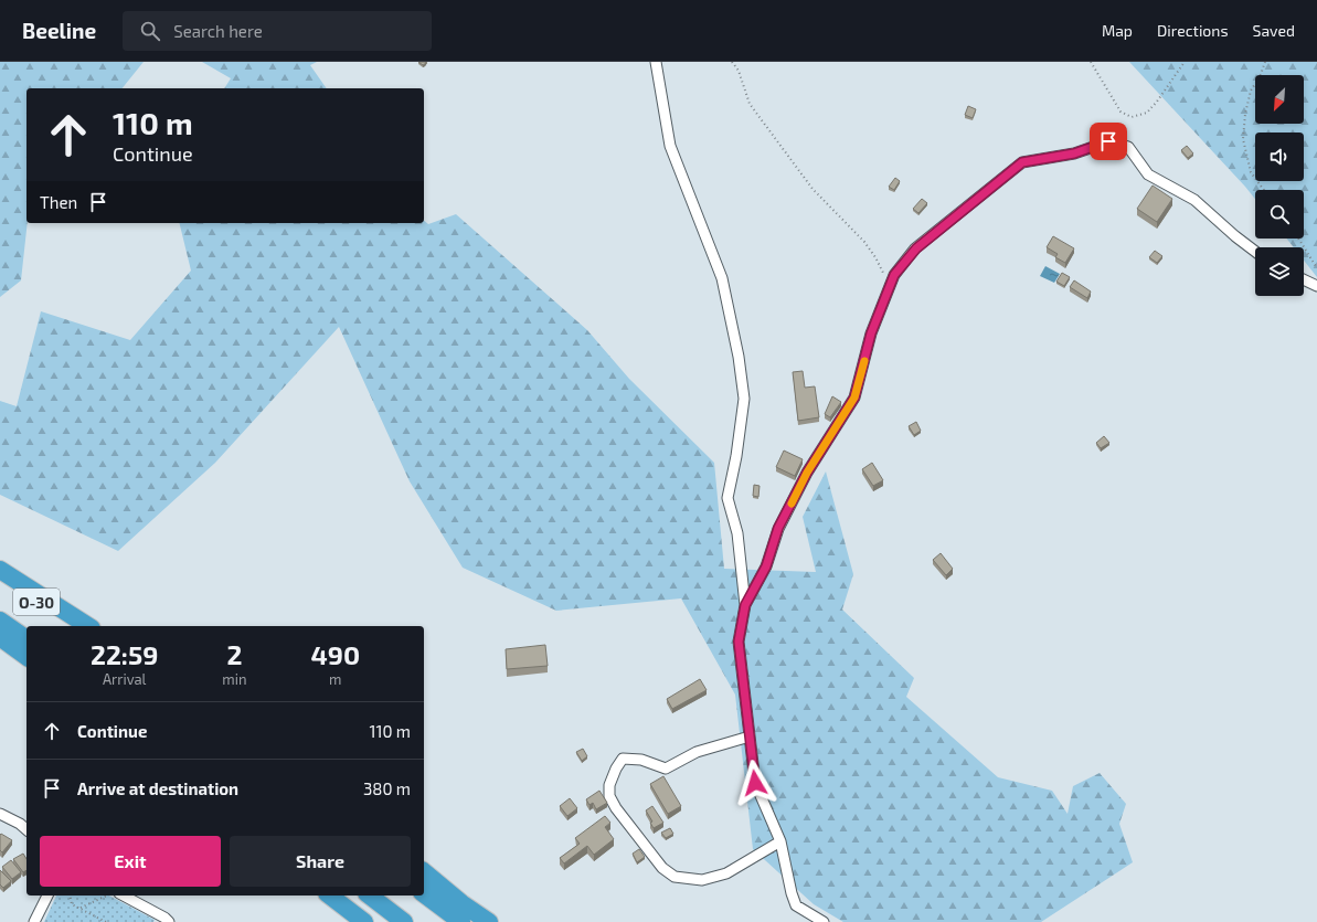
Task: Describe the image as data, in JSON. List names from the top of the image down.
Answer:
{
  "streets": {
    "highway": ["O-30"]
  },
  "north": "bottom left",
  "page": {
    "header": "Beeline",
    "search": "Search here",
    "nav": ["Map", "Directions", "Saved"],
    "turn": ["110 m", "Continue"],
    "then": "Then",
    "eta": [
      "22:59",
      "Arrival",
      "2",
      "min",
      "490",
      "m"
    ],
    "list": [
      {
        "name": "Continue",
        "value": "110 m"
      },
      {
        "name": "Arrive at destination",
        "value": "380 m"
      }
    ],
    "buttons": ["Exit", "Share"]
  }
}
